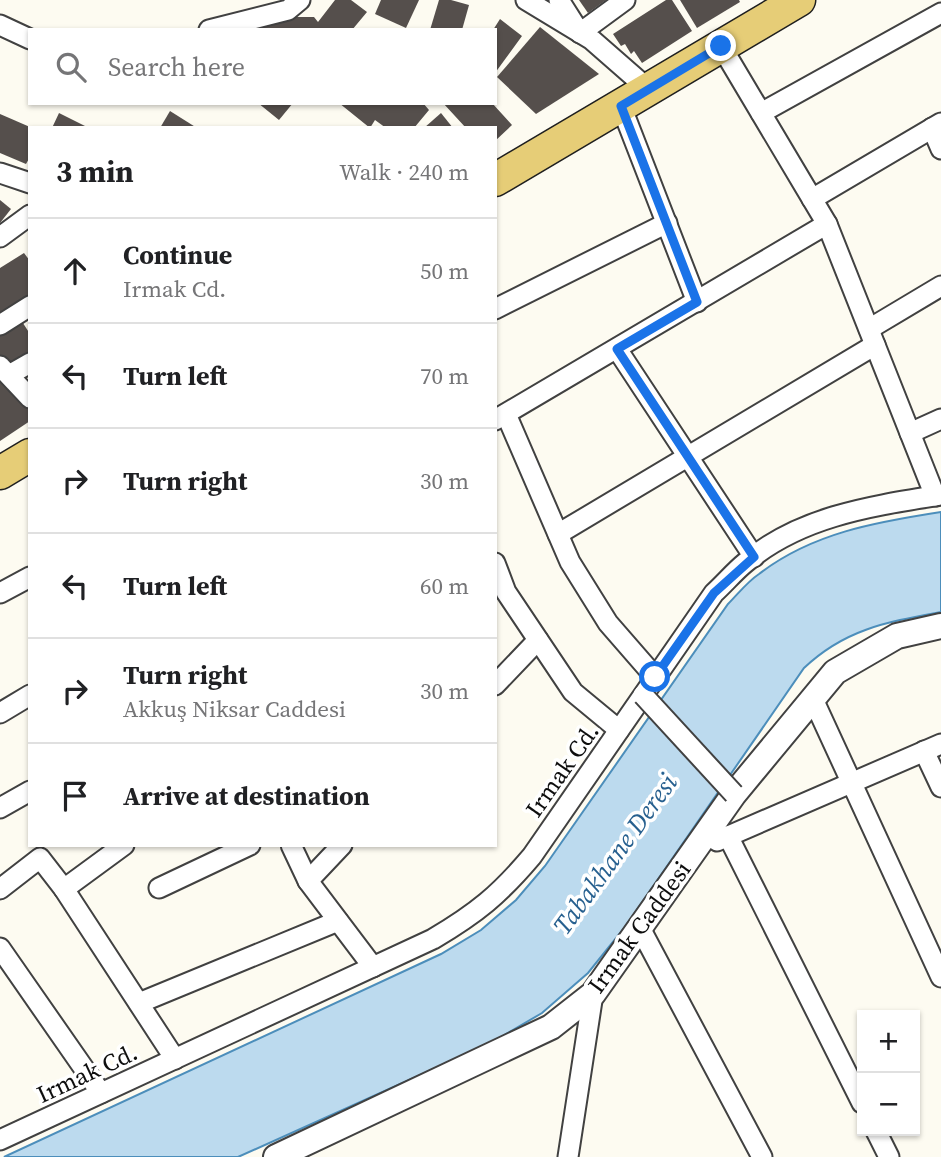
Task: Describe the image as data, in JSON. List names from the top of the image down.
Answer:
{
  "streets": {
    "street": ["Irmak Cd.", "Irmak Caddesi"]
  },
  "water": ["Tabakhane Deresi"],
  "page": {
    "search": "Search here",
    "heading": ["3 min", "Walk · 240 m"],
    "list": [
      ["Continue", "Irmak Cd.", "50 m"],
      ["Turn left", "70 m"],
      ["Turn right", "30 m"],
      ["Turn left", "60 m"],
      ["Turn right", "Akkuş Niksar Caddesi", "30 m"],
      "Arrive at destination"
    ],
    "map_buttons": ["+", "−"]
  }
}
